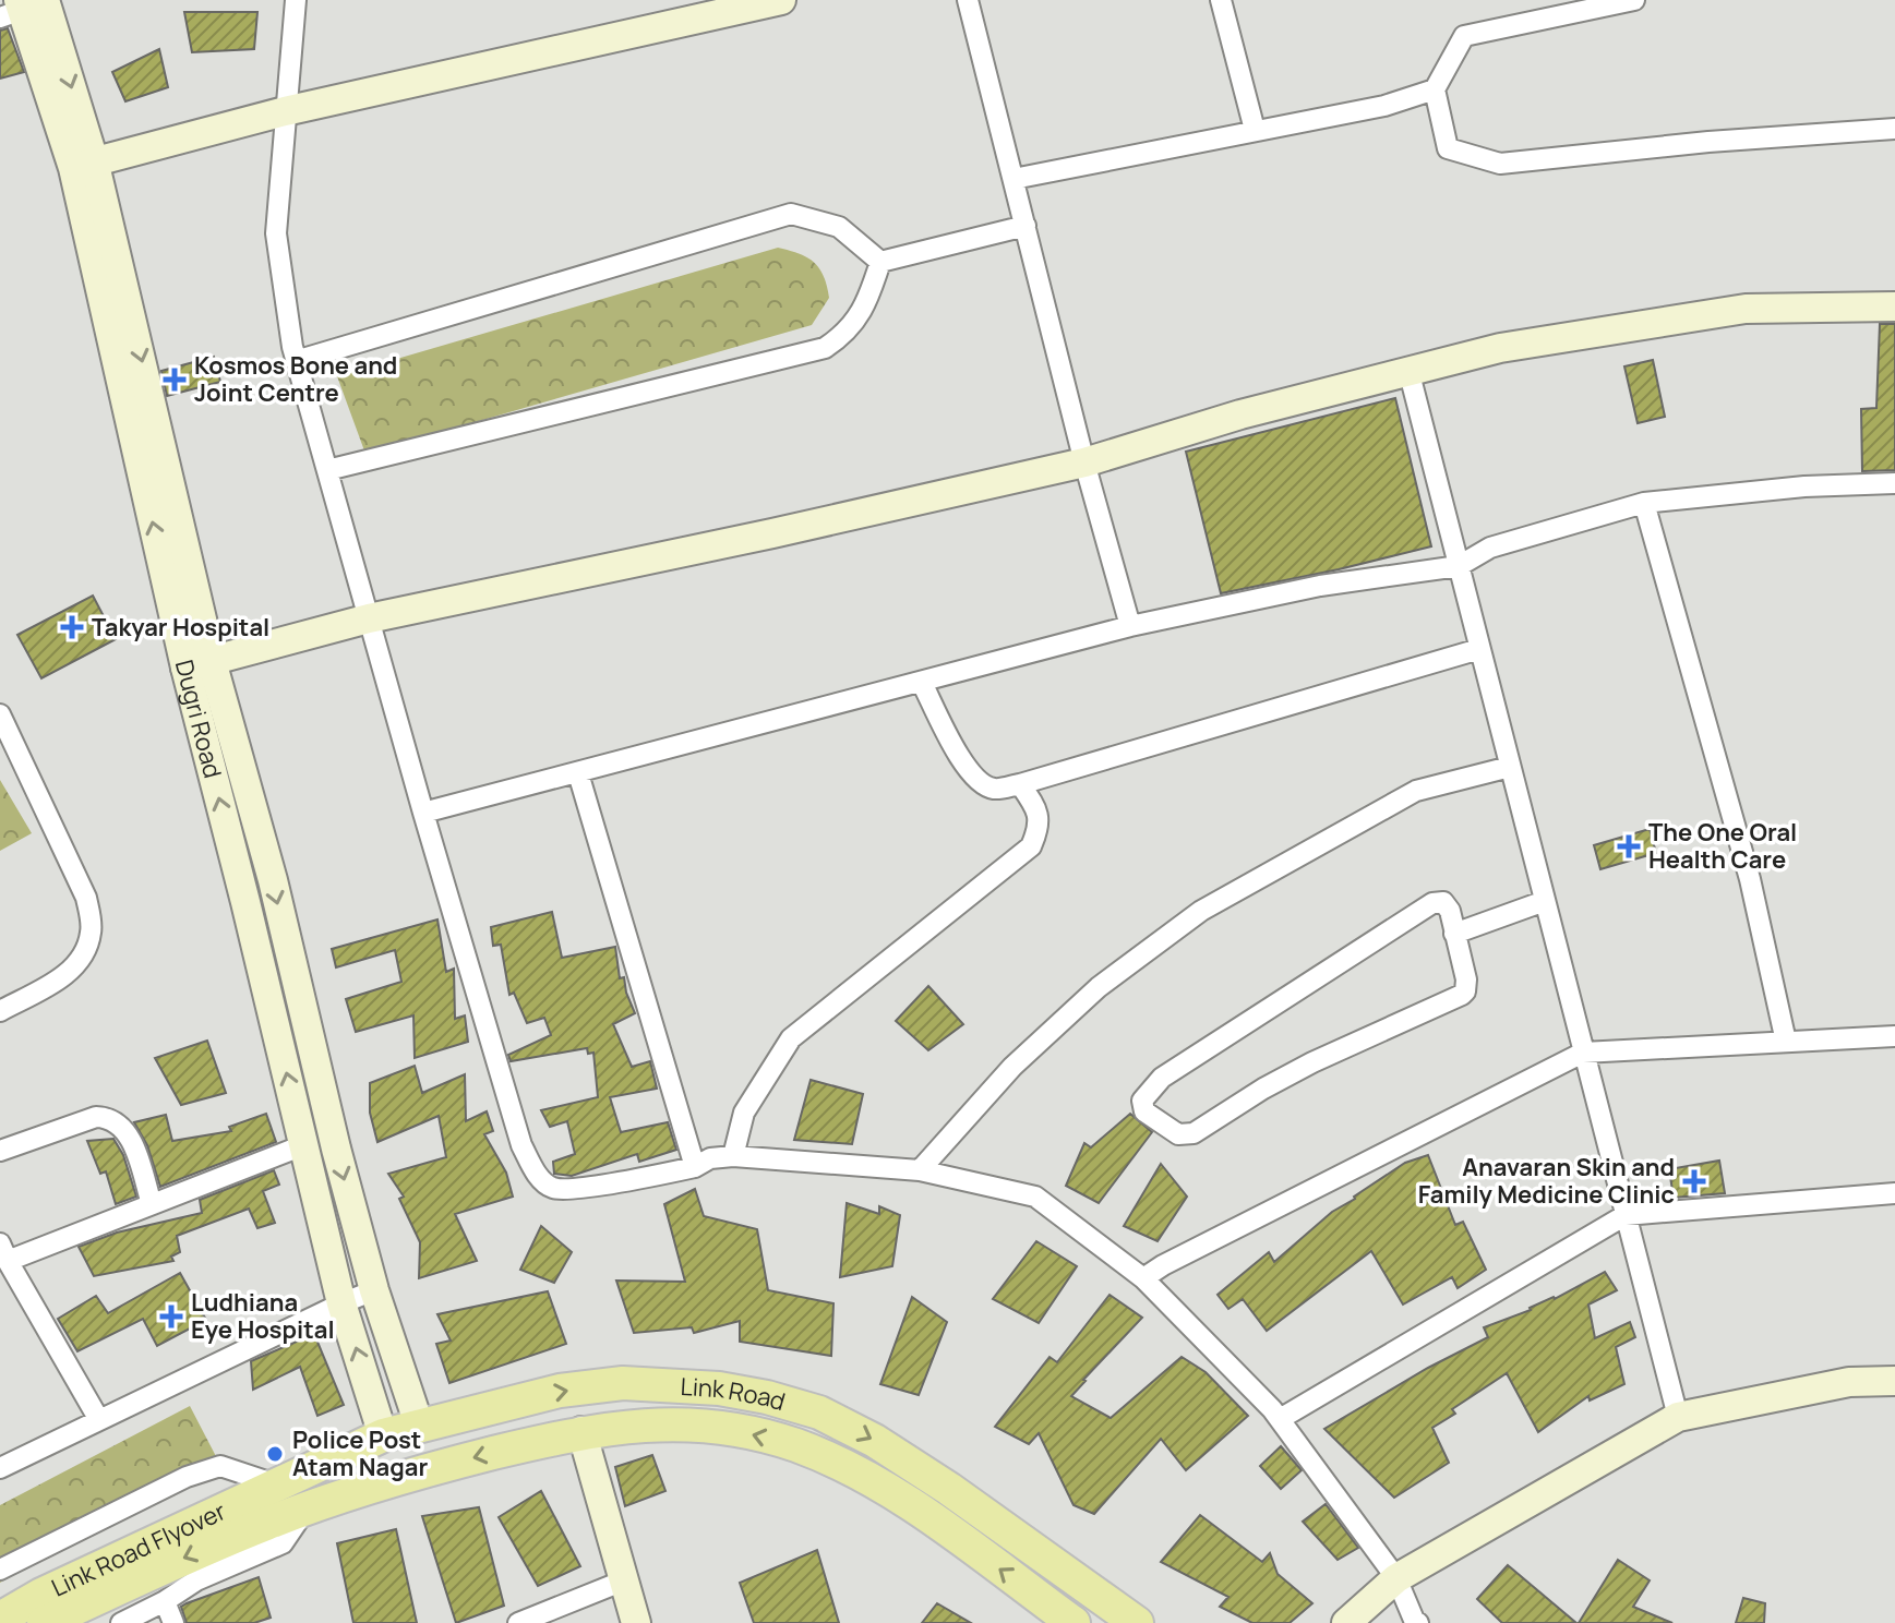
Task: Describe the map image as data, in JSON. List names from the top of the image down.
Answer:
{
  "streets": {
    "main road": ["Link Road", "Link Road Flyover"],
    "street": ["Dugri Road"]
  },
  "crossings": [
    ["Dugri Road", "Link Road"],
    ["Link Road", "Link Road Flyover"]
  ],
  "places": {
    "health": [
      "Kosmos Bone and Joint Centre",
      "Takyar Hospital",
      "The One Oral Health Care",
      "Anavaran Skin and Family Medicine Clinic",
      "Ludhiana Eye Hospital"
    ],
    "other": ["Police Post Atam Nagar"]
  }
}
